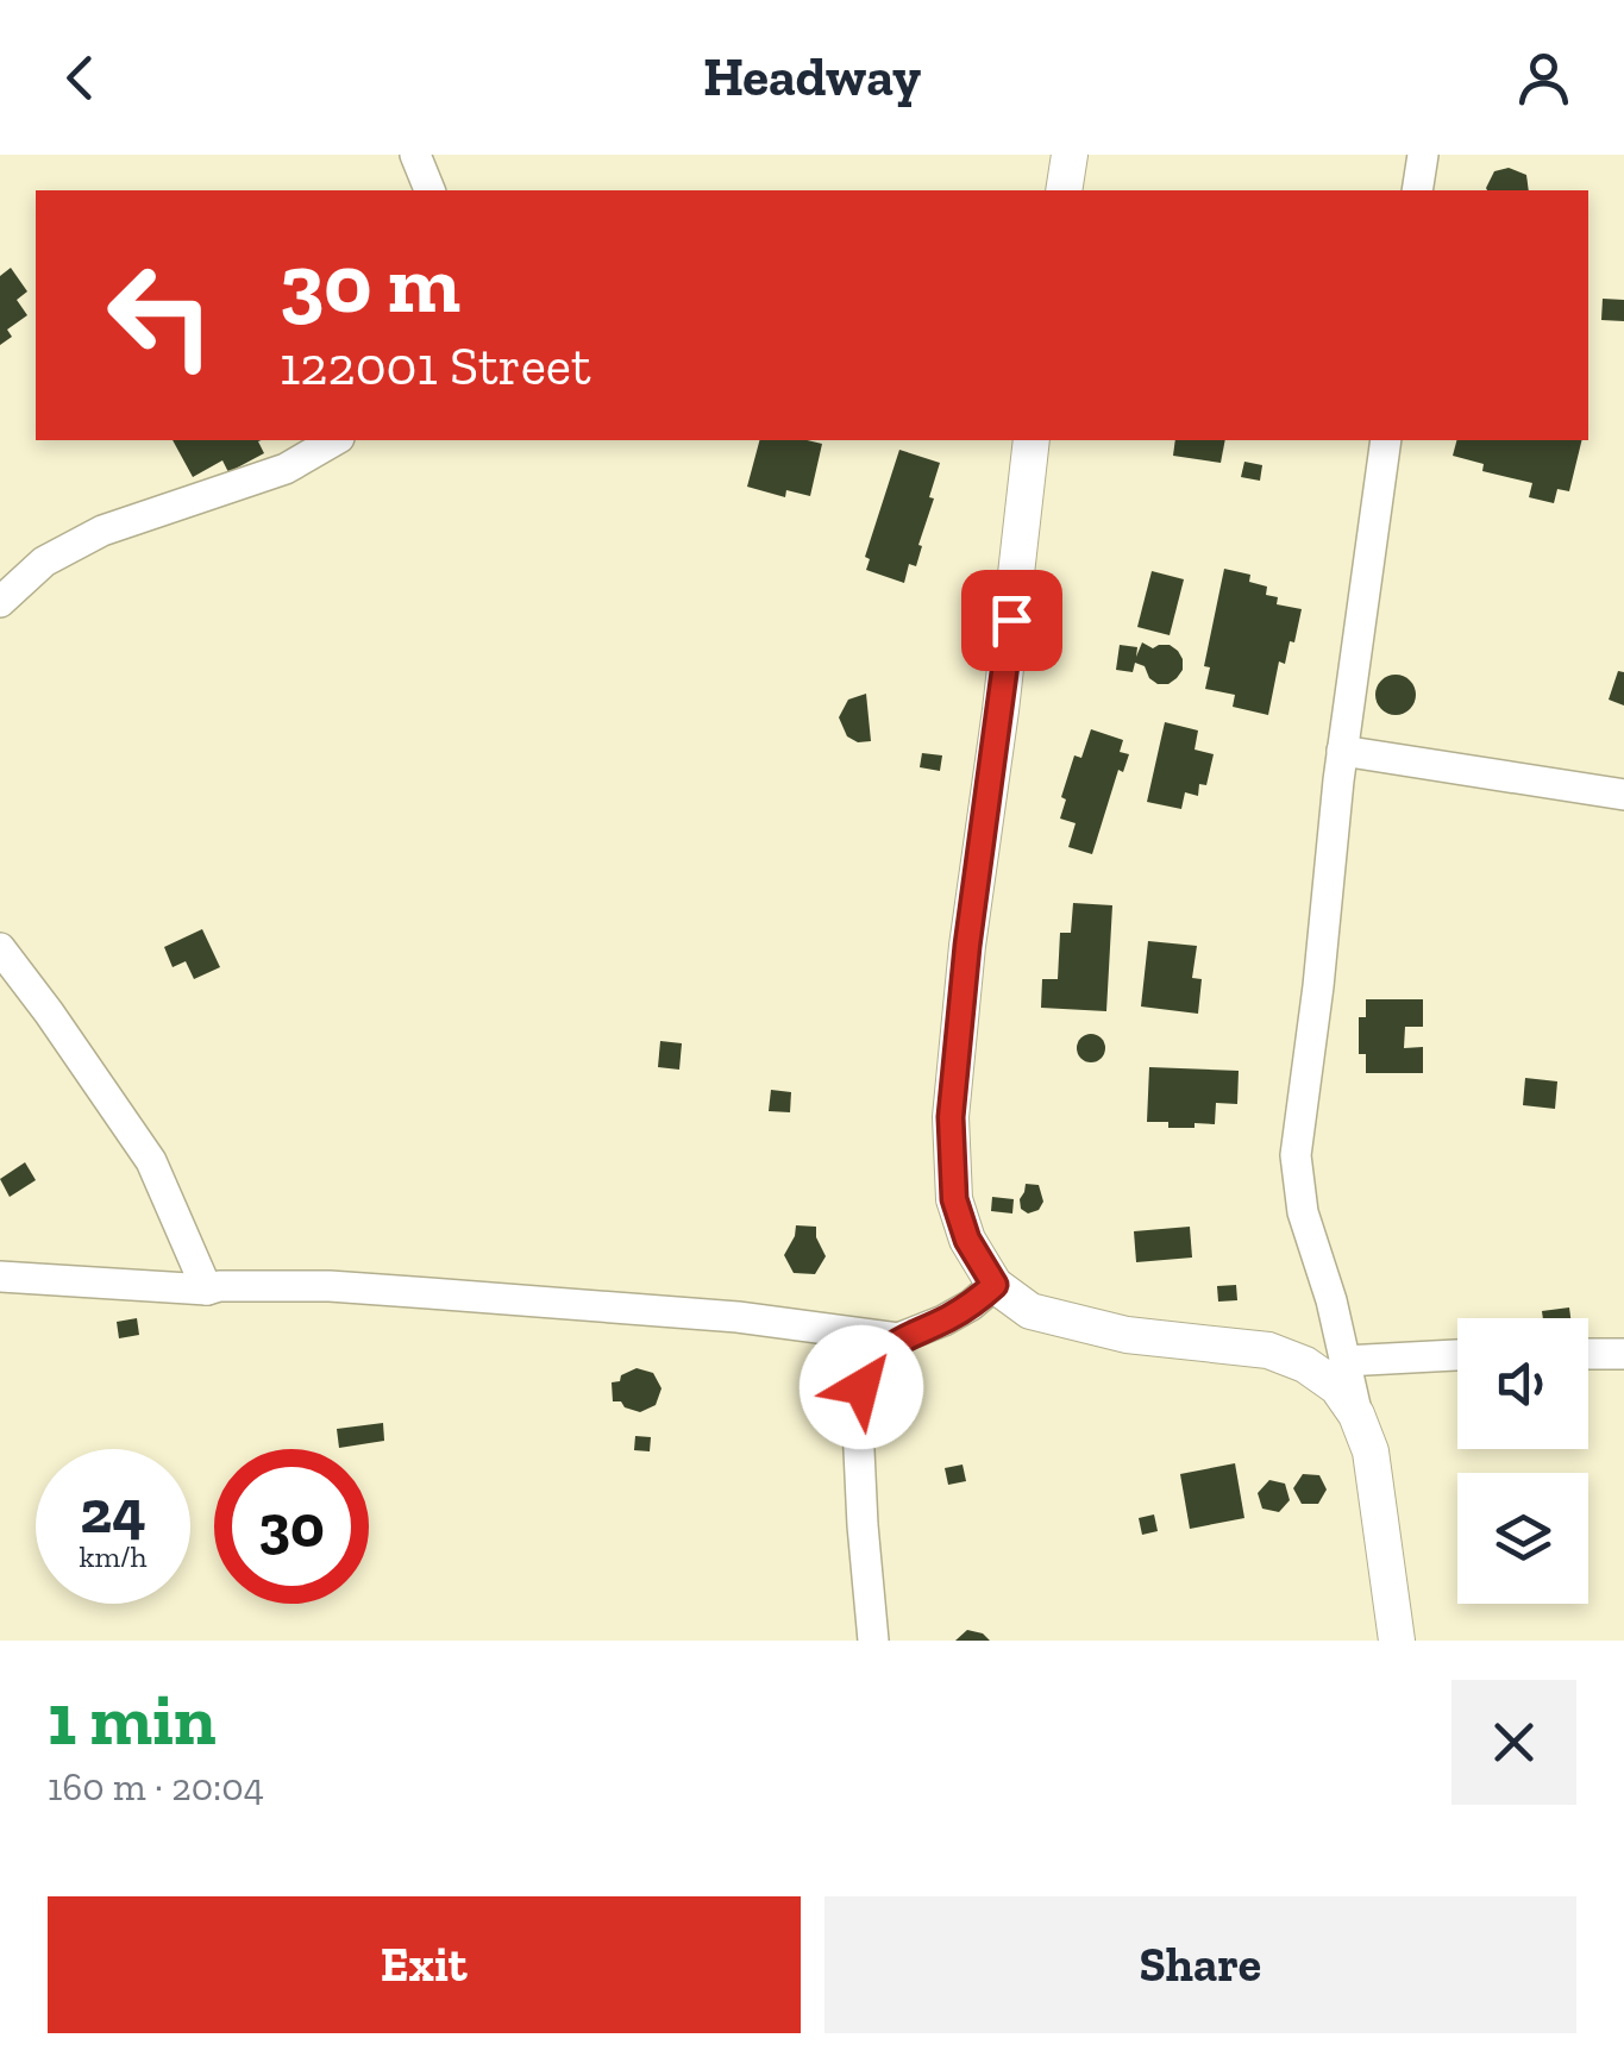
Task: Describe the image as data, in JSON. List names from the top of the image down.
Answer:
{
  "page": {
    "header": "Headway",
    "turn": ["30 m", "122001 Street"],
    "speed": "24 km/h",
    "limit": "30",
    "heading": ["1 min", "160 m · 20:04"],
    "buttons": ["Exit", "Share"]
  }
}
